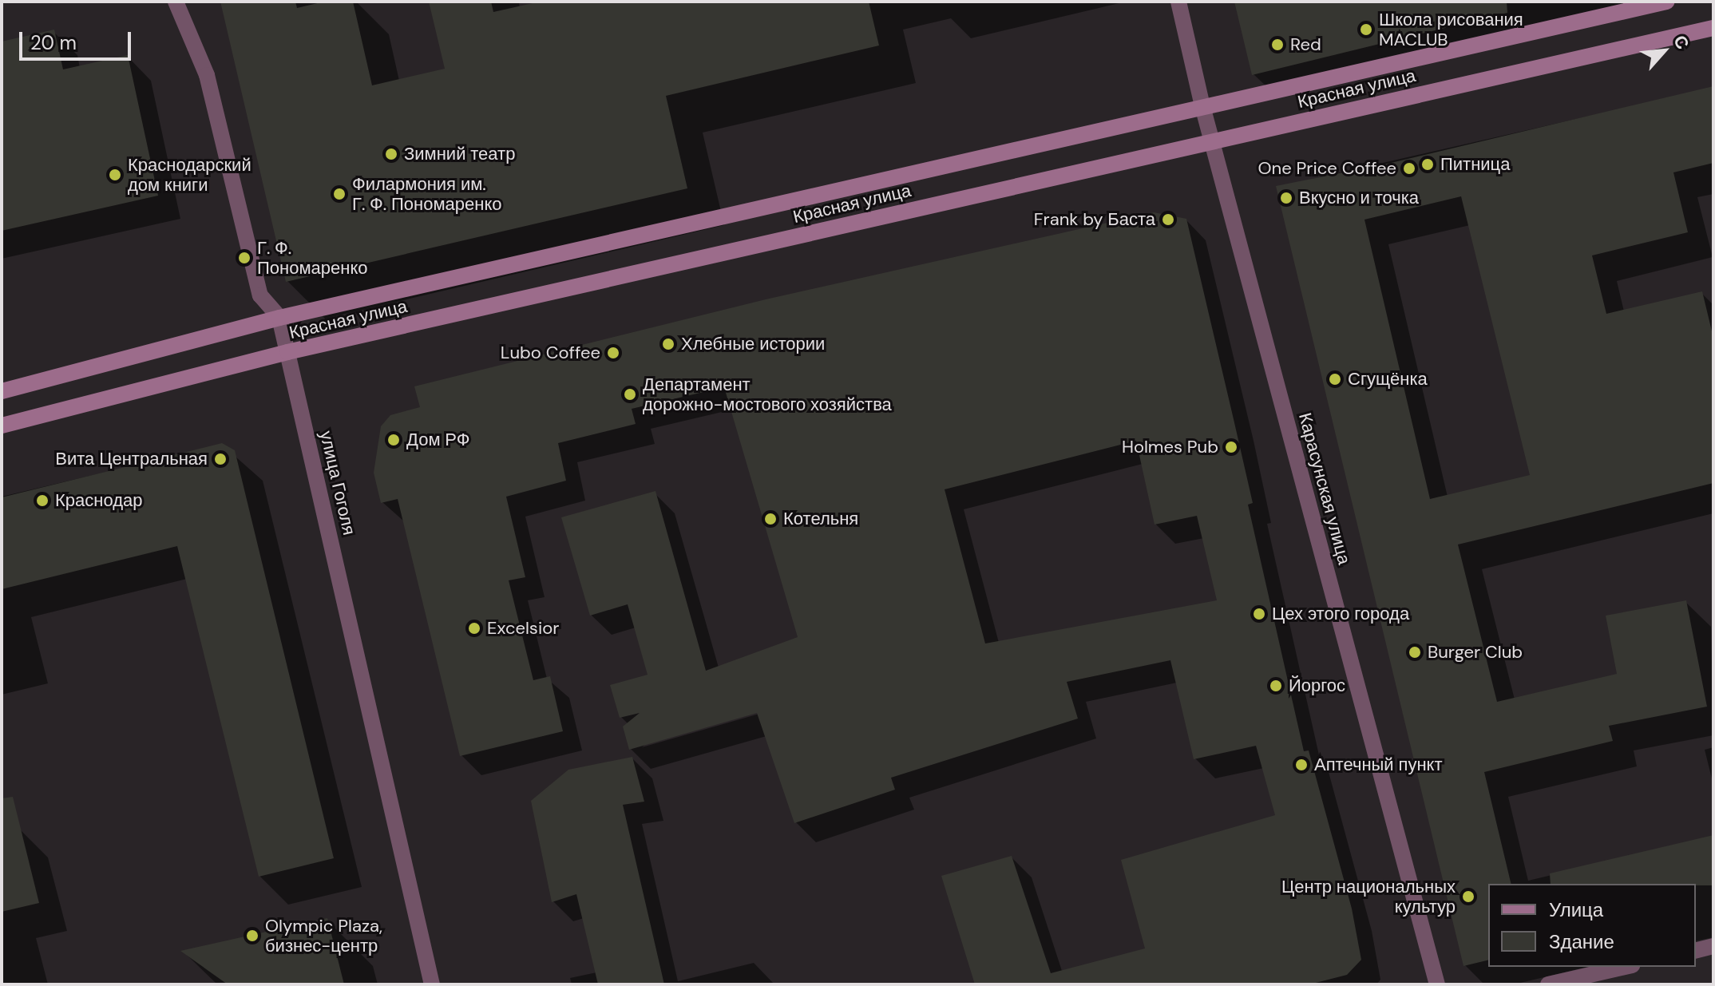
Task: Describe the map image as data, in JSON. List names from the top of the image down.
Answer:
{
  "streets": {
    "main road": ["Красная улица"],
    "street": ["улица Гоголя", "Карасунская улица"]
  },
  "crossings": [
    ["Красная улица", "улица Гоголя"],
    ["Красная улица", "Карасунская улица"]
  ],
  "places": [
    "Школа рисования MACLUB",
    "Red",
    "Зимний театр",
    "Питница",
    "One Price Coffee",
    "Краснодарский дом книги",
    "Филармония им. Г. Ф. Пономаренко",
    "Вкусно и точка",
    "Frank by Баста",
    "Г. Ф. Пономаренко",
    "Хлебные истории",
    "Lubo Coffee",
    "Сгущёнка",
    "Департамент дорожно-мостового хозяйства",
    "Дом РФ",
    "Holmes Pub",
    "Вита Центральная",
    "Краснодар",
    "Котельня",
    "Цех этого города",
    "Excelsior",
    "Burger Club",
    "Йоргос",
    "Аптечный пункт",
    "Центр национальных культур",
    "Olympic Plaza, бизнес-центр"
  ],
  "legend": ["Улица", "Здание"],
  "scale_bar": "20 m",
  "north": "top right"
}
